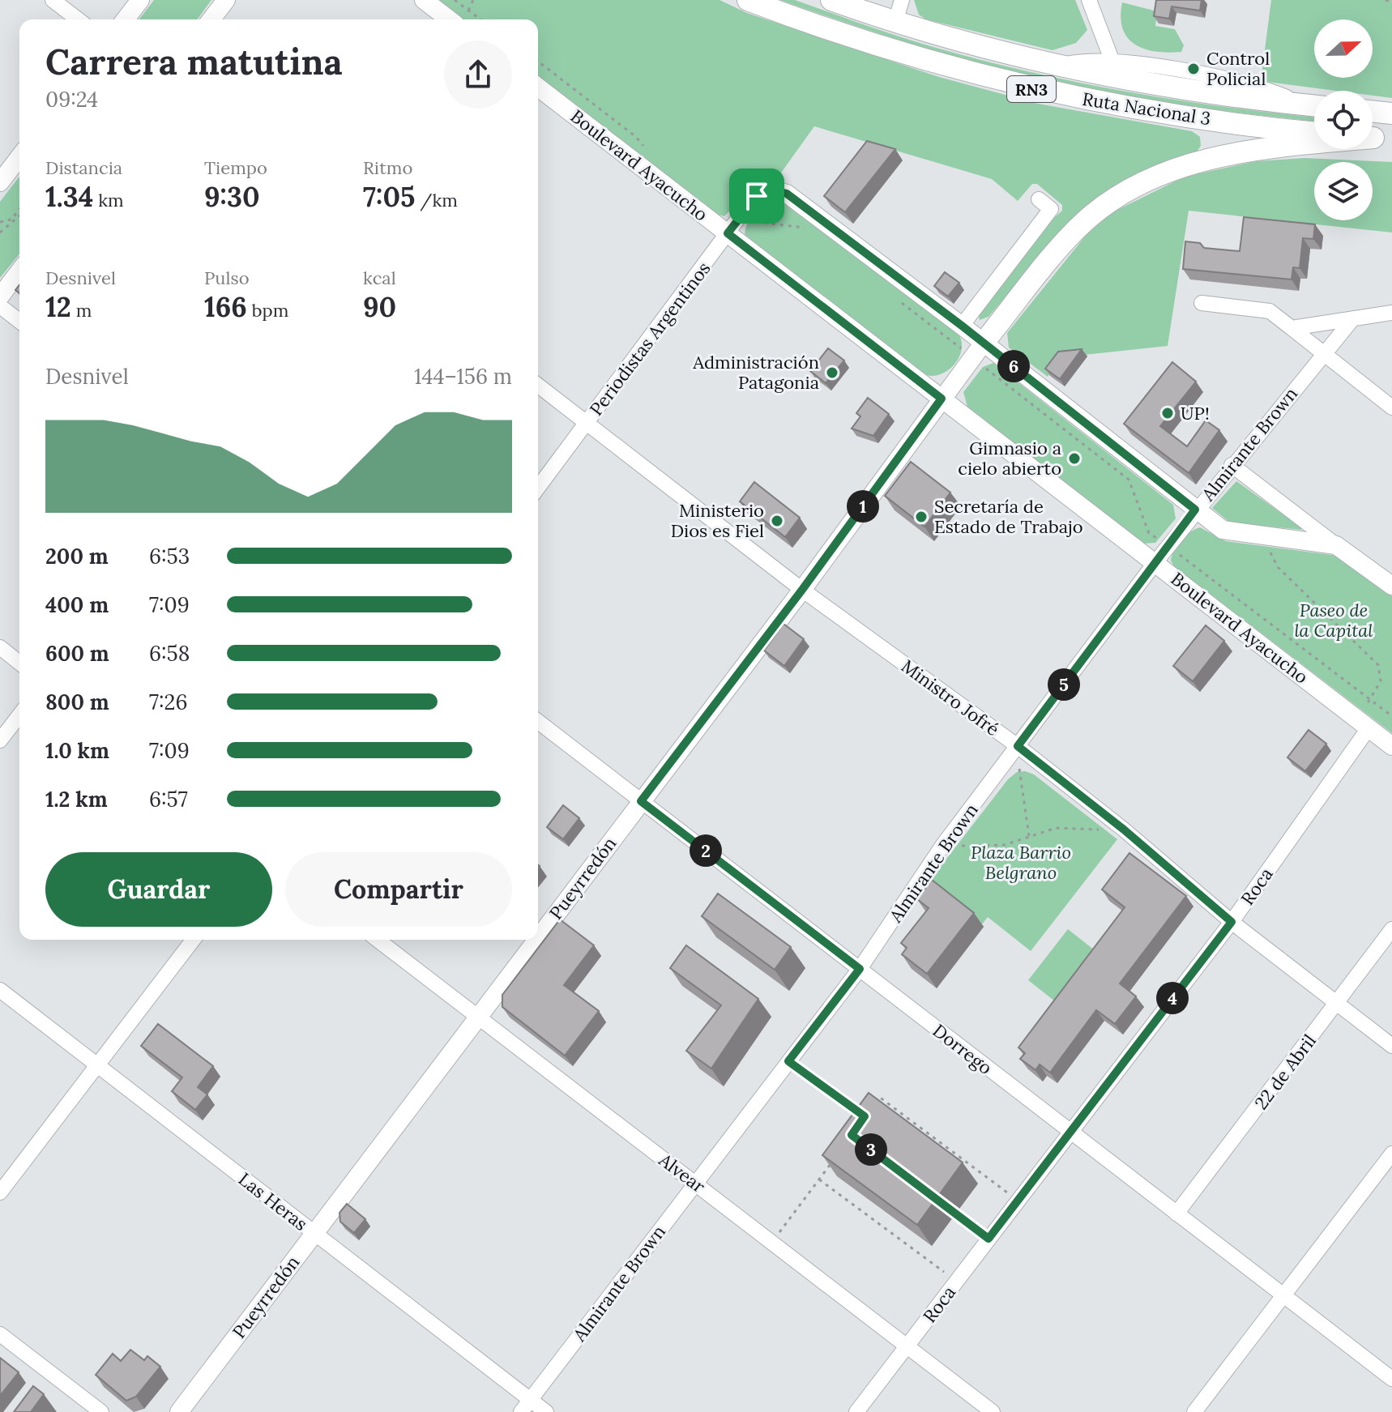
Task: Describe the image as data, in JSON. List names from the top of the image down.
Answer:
{
  "streets": {
    "highway": ["RN3", "Ruta Nacional 3"],
    "main road": ["Boulevard Ayacucho", "Pueyrredón"],
    "street": [
      "Periodistas Argentinos",
      "Almirante Brown",
      "Ministro Jofré",
      "Roca",
      "Dorrego",
      "22 de Abril",
      "Alvear",
      "Las Heras"
    ]
  },
  "crossings": [
    ["Boulevard Ayacucho", "Periodistas Argentinos"],
    ["Boulevard Ayacucho", "Almirante Brown"],
    ["Boulevard Ayacucho", "Pueyrredón"],
    ["Boulevard Ayacucho", "Roca"],
    ["Periodistas Argentinos", "Ministro Jofré"],
    ["Almirante Brown", "Ministro Jofré"],
    ["Almirante Brown", "Dorrego"],
    ["Almirante Brown", "Alvear"],
    ["Almirante Brown", "Las Heras"],
    ["Ministro Jofré", "Pueyrredón"],
    ["Ministro Jofré", "Roca"],
    ["Ministro Jofré", "22 de Abril"],
    ["Pueyrredón", "Dorrego"],
    ["Pueyrredón", "Alvear"],
    ["Pueyrredón", "Las Heras"],
    ["Roca", "Dorrego"],
    ["Roca", "Alvear"],
    ["Dorrego", "22 de Abril"]
  ],
  "parks": ["Paseo de la Capital", "Plaza Barrio Belgrano"],
  "places": [
    "Control Policial",
    "Administración Patagonia",
    "UP!",
    "Gimnasio a cielo abierto",
    "Secretaría de Estado de Trabajo",
    "Ministerio Dios es Fiel"
  ],
  "north": "right",
  "page": {
    "heading": ["Carrera matutina", "09:24"],
    "stats": [
      ["Distancia", "1.34 km"],
      ["Tiempo", "9:30"],
      ["Ritmo", "7:05 /km"],
      ["Desnivel", "12 m"],
      ["Pulso", "166 bpm"],
      ["kcal", "90"]
    ],
    "pins": [
      "6",
      "1",
      "5",
      "2",
      "4",
      "3"
    ],
    "chart": ["Desnivel", "144–156 m"],
    "list": [
      {
        "name": "200 m",
        "note": "6:53"
      },
      {
        "name": "400 m",
        "note": "7:09"
      },
      {
        "name": "600 m",
        "note": "6:58"
      },
      {
        "name": "800 m",
        "note": "7:26"
      },
      {
        "name": "1.0 km",
        "note": "7:09"
      },
      {
        "name": "1.2 km",
        "note": "6:57"
      }
    ],
    "buttons": ["Guardar", "Compartir"]
  }
}
